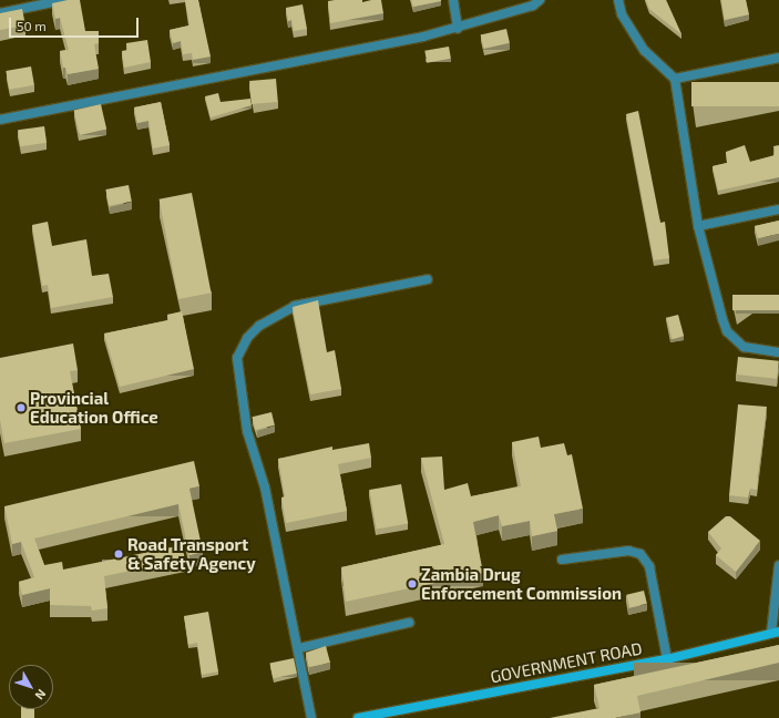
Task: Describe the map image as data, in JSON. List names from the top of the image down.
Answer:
{
  "streets": {
    "main road": ["GOVERNMENT ROAD"]
  },
  "places": ["Provincial Education Office", "Road Transport & Safety Agency", "Zambia Drug Enforcement Commission"],
  "scale_bar": "50 m",
  "north": "bottom right"
}
